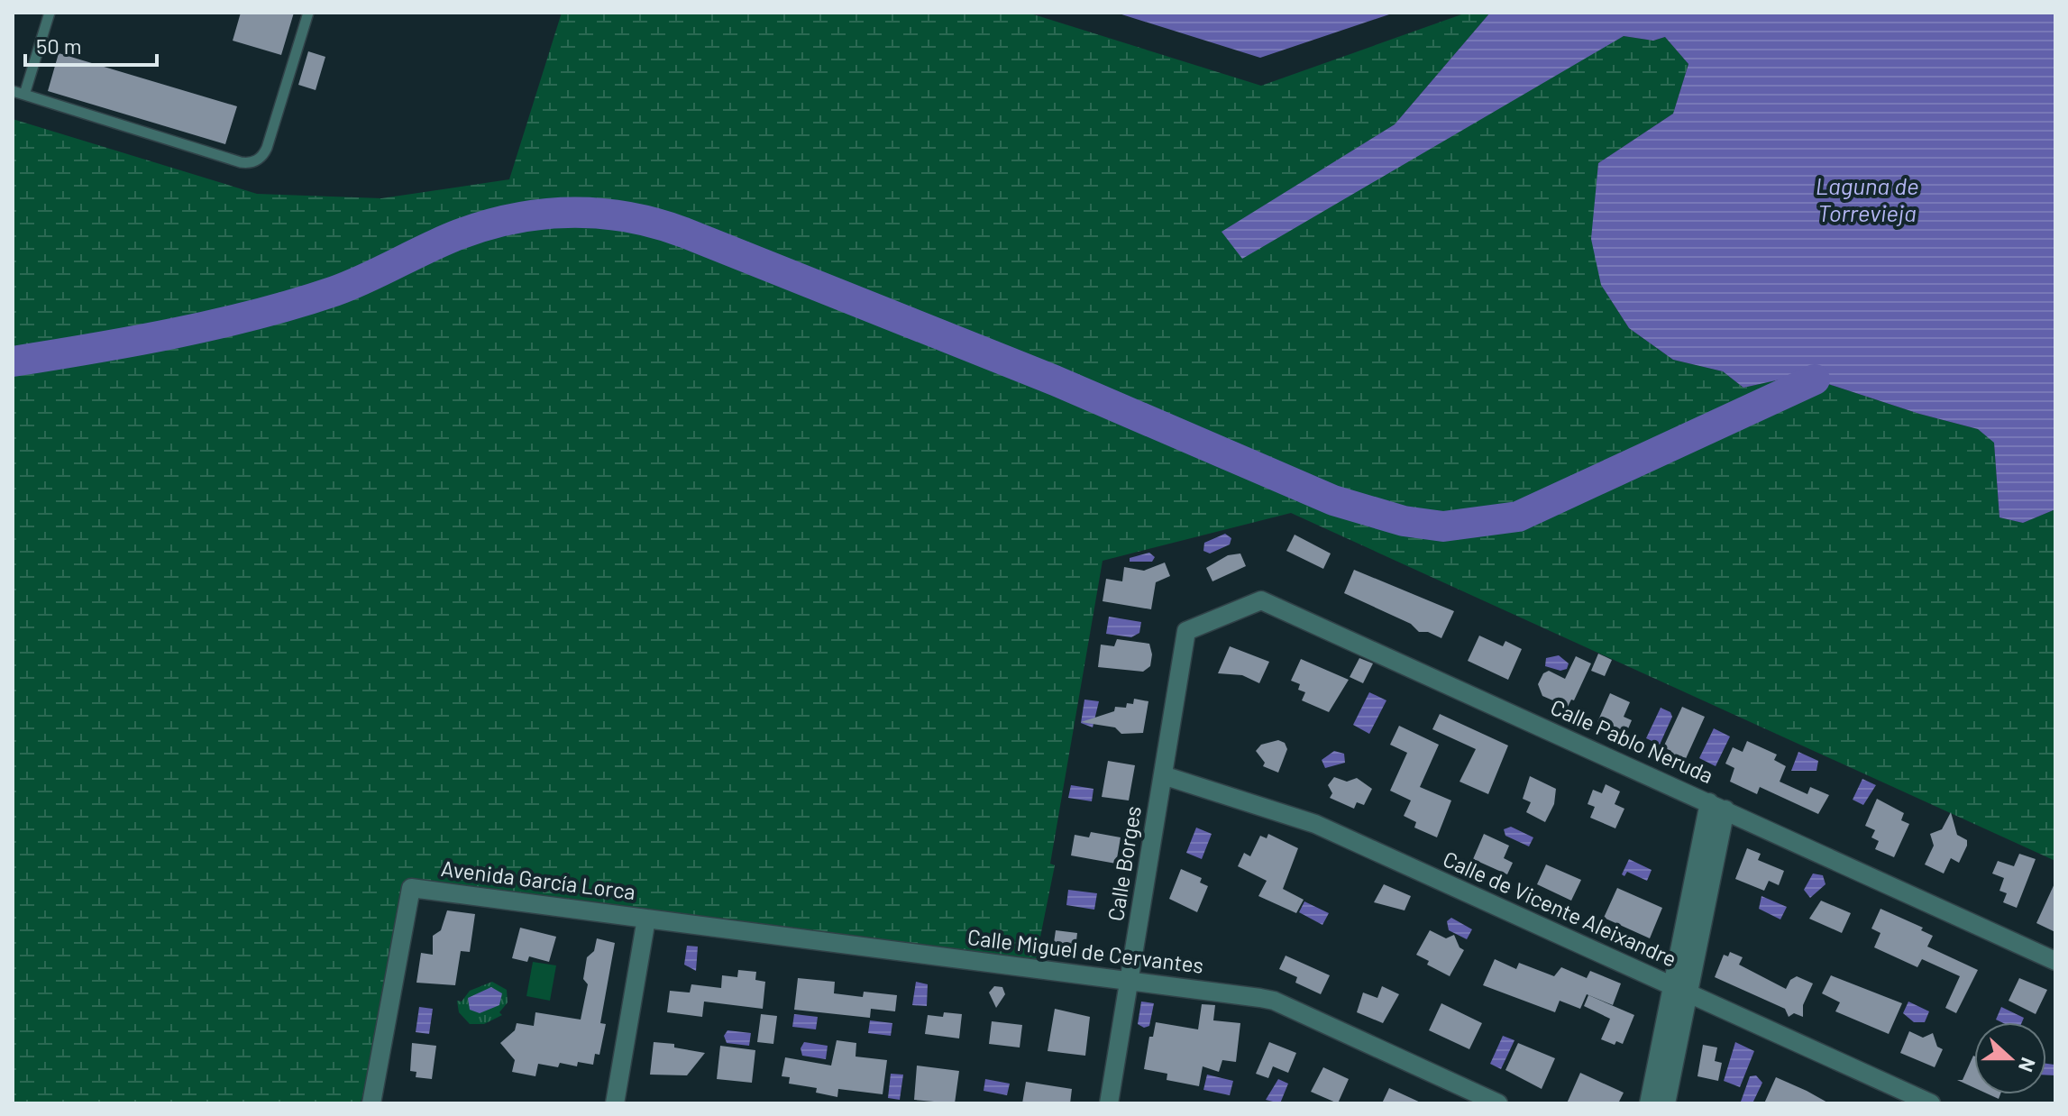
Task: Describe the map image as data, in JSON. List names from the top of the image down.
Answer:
{
  "streets": {
    "street": [
      "Calle Pablo Neruda",
      "Calle Borges",
      "Avenida García Lorca",
      "Calle de Vicente Aleixandre",
      "Calle Miguel de Cervantes"
    ]
  },
  "crossings": [
    ["Calle Pablo Neruda", "Calle Borges"],
    ["Calle Borges", "Calle de Vicente Aleixandre"],
    ["Calle Borges", "Calle Miguel de Cervantes"],
    ["Avenida García Lorca", "Calle Miguel de Cervantes"]
  ],
  "water": ["Laguna de Torrevieja"],
  "scale_bar": "50 m",
  "north": "right"
}
